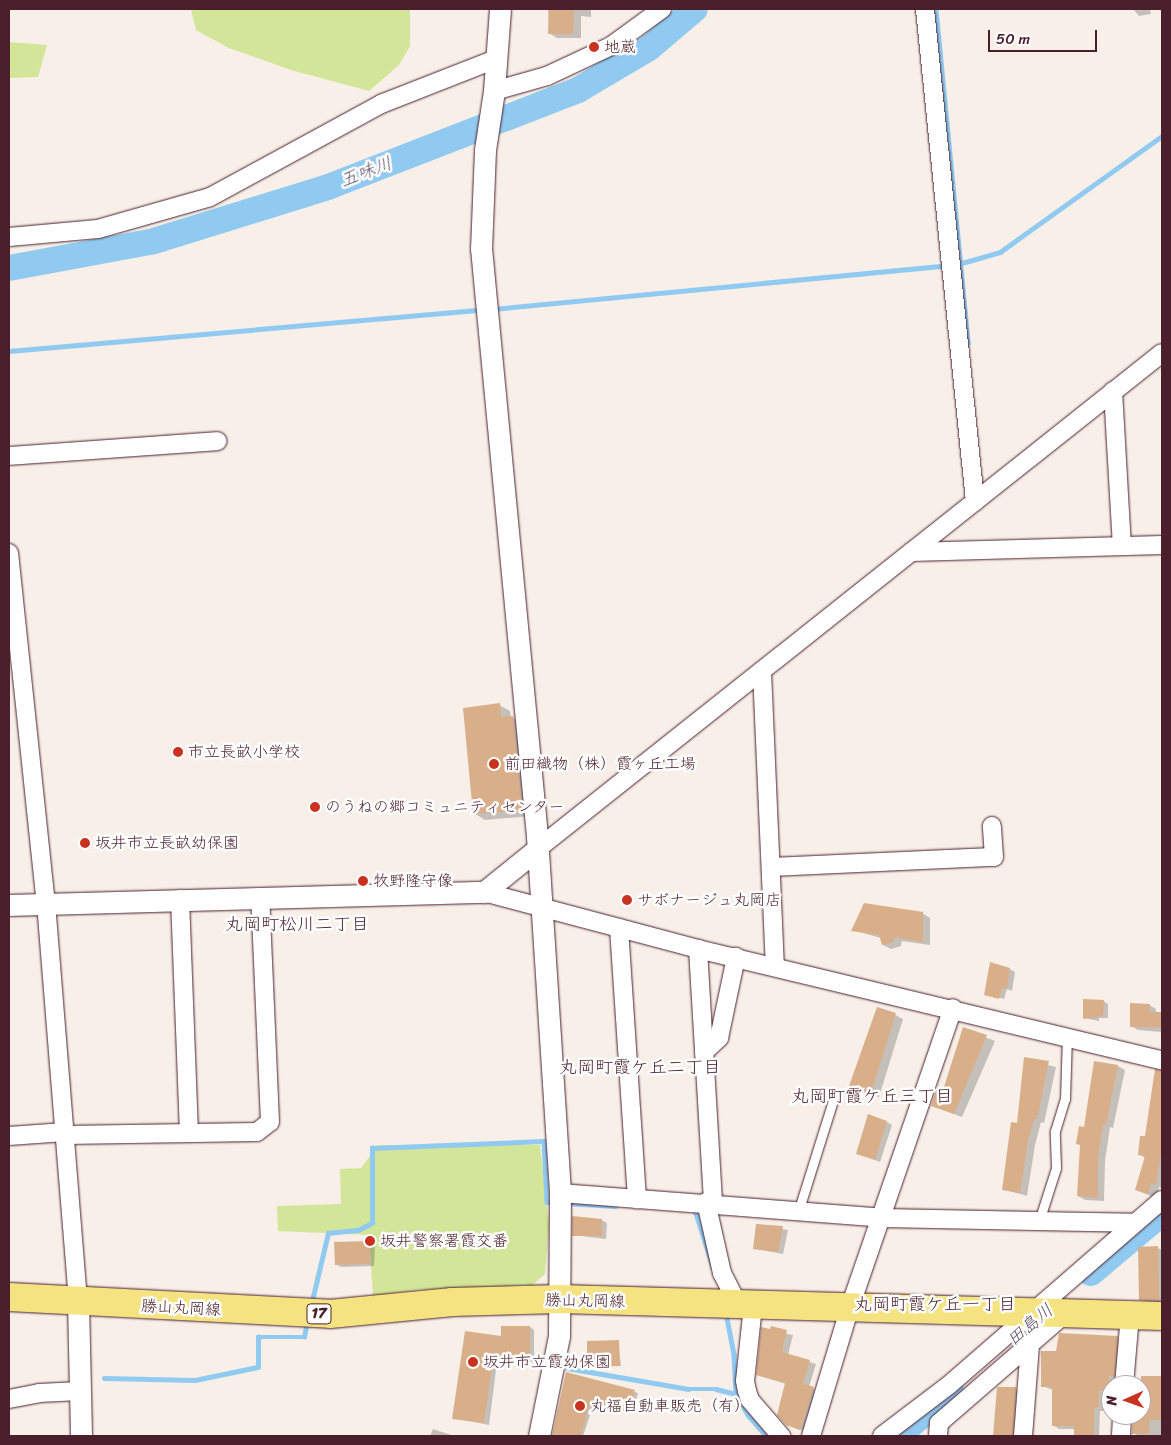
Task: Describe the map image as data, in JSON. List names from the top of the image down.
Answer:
{
  "streets": {
    "main road": ["勝山丸岡線", "17"]
  },
  "districts": [
    "丸岡町松川二丁目",
    "丸岡町霞ケ丘二丁目",
    "丸岡町霞ケ丘三丁目",
    "丸岡町霞ケ丘一丁目"
  ],
  "water": ["五味川", "田島川"],
  "places": [
    "地蔵",
    "市立長畝小学校",
    "前田織物（株）霞ヶ丘工場",
    "のうねの郷コミュニティセンター",
    "坂井市立長畝幼保園",
    "牧野隆守像",
    "サボナージュ丸岡店",
    "坂井警察署霞交番",
    "坂井市立霞幼保園",
    "丸福自動車販売（有）"
  ],
  "scale_bar": "50 m",
  "north": "left"
}
